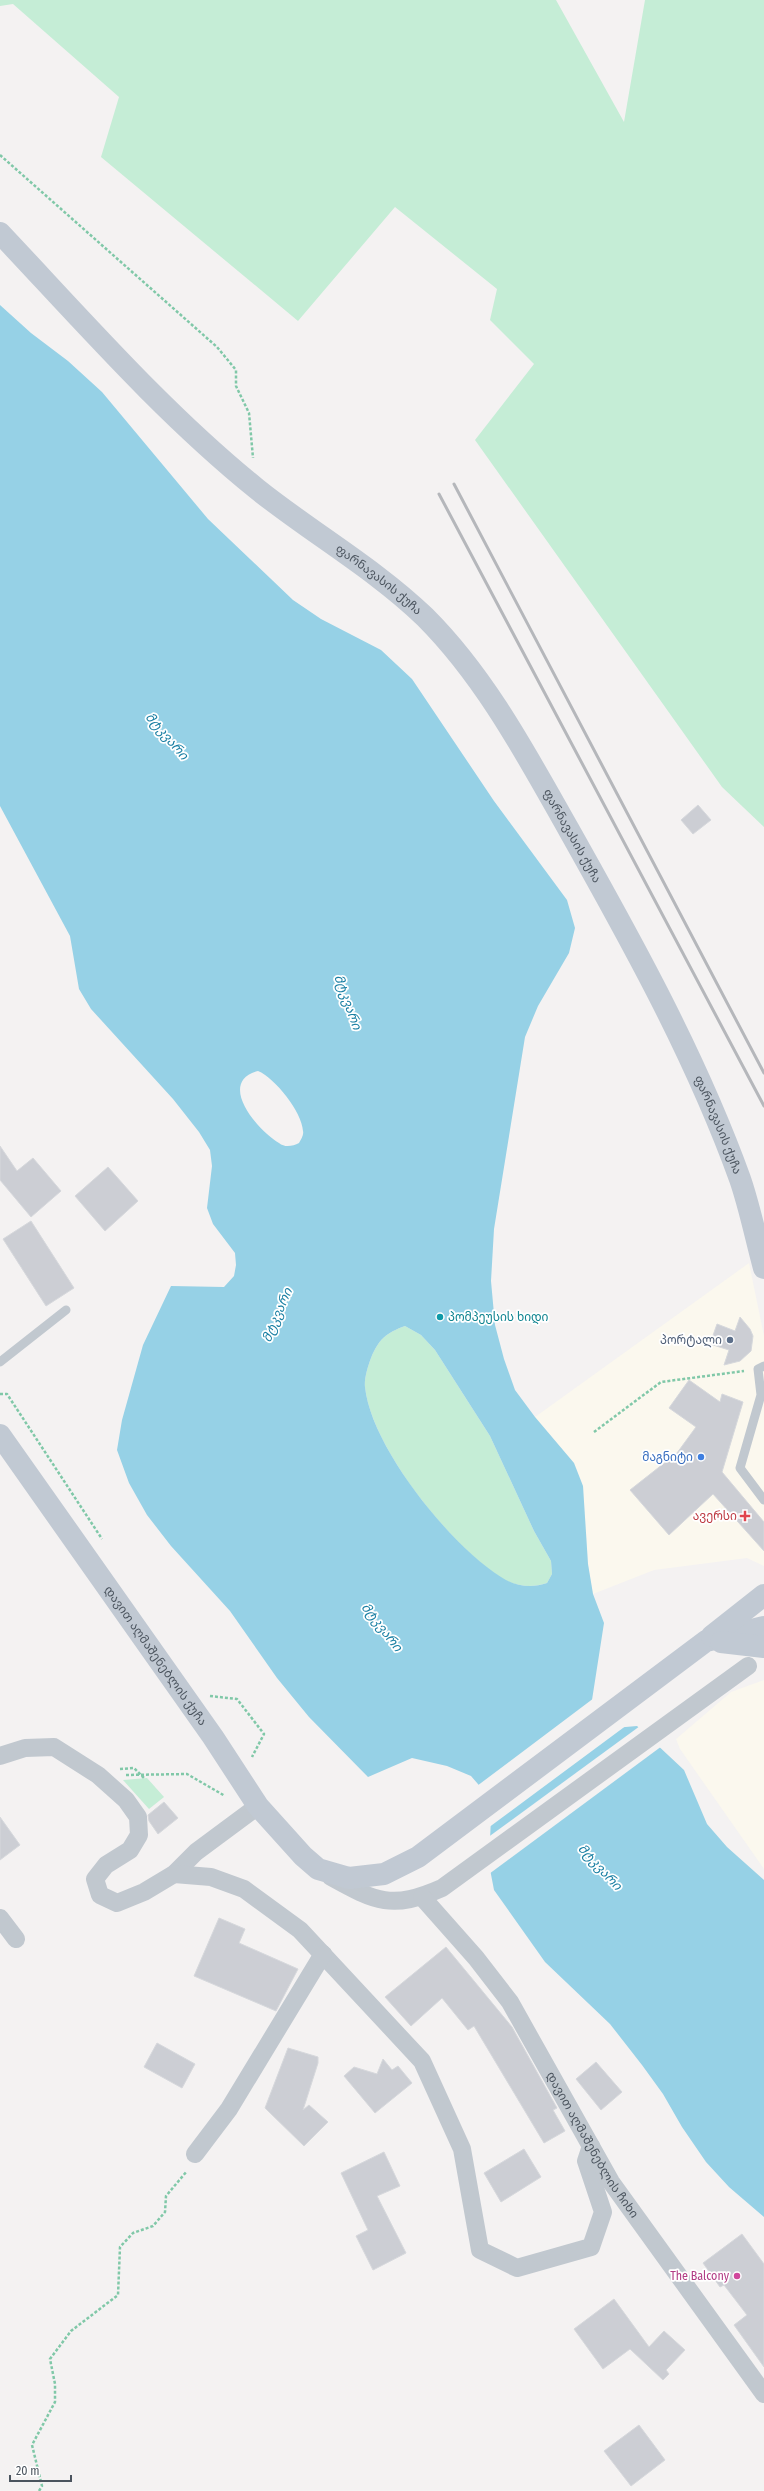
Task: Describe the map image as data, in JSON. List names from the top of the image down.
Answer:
{
  "streets": {
    "main road": ["ფარნავასის ქუჩა", "დავით აღმაშენებლის ქუჩა"],
    "street": ["დავით აღმაშენებლის ჩიხი"]
  },
  "crossings": [
    ["დავით აღმაშენებლის ქუჩა", "დავით აღმაშენებლის ჩიხი"]
  ],
  "water": ["მტკვარი"],
  "places": {
    "other": [
      "პომპეუსის ხიდი",
      "პორტალი",
      "მაგნიტი",
      "The Balcony"
    ],
    "health": ["ავერსი"]
  },
  "scale_bar": "20 m"
}
